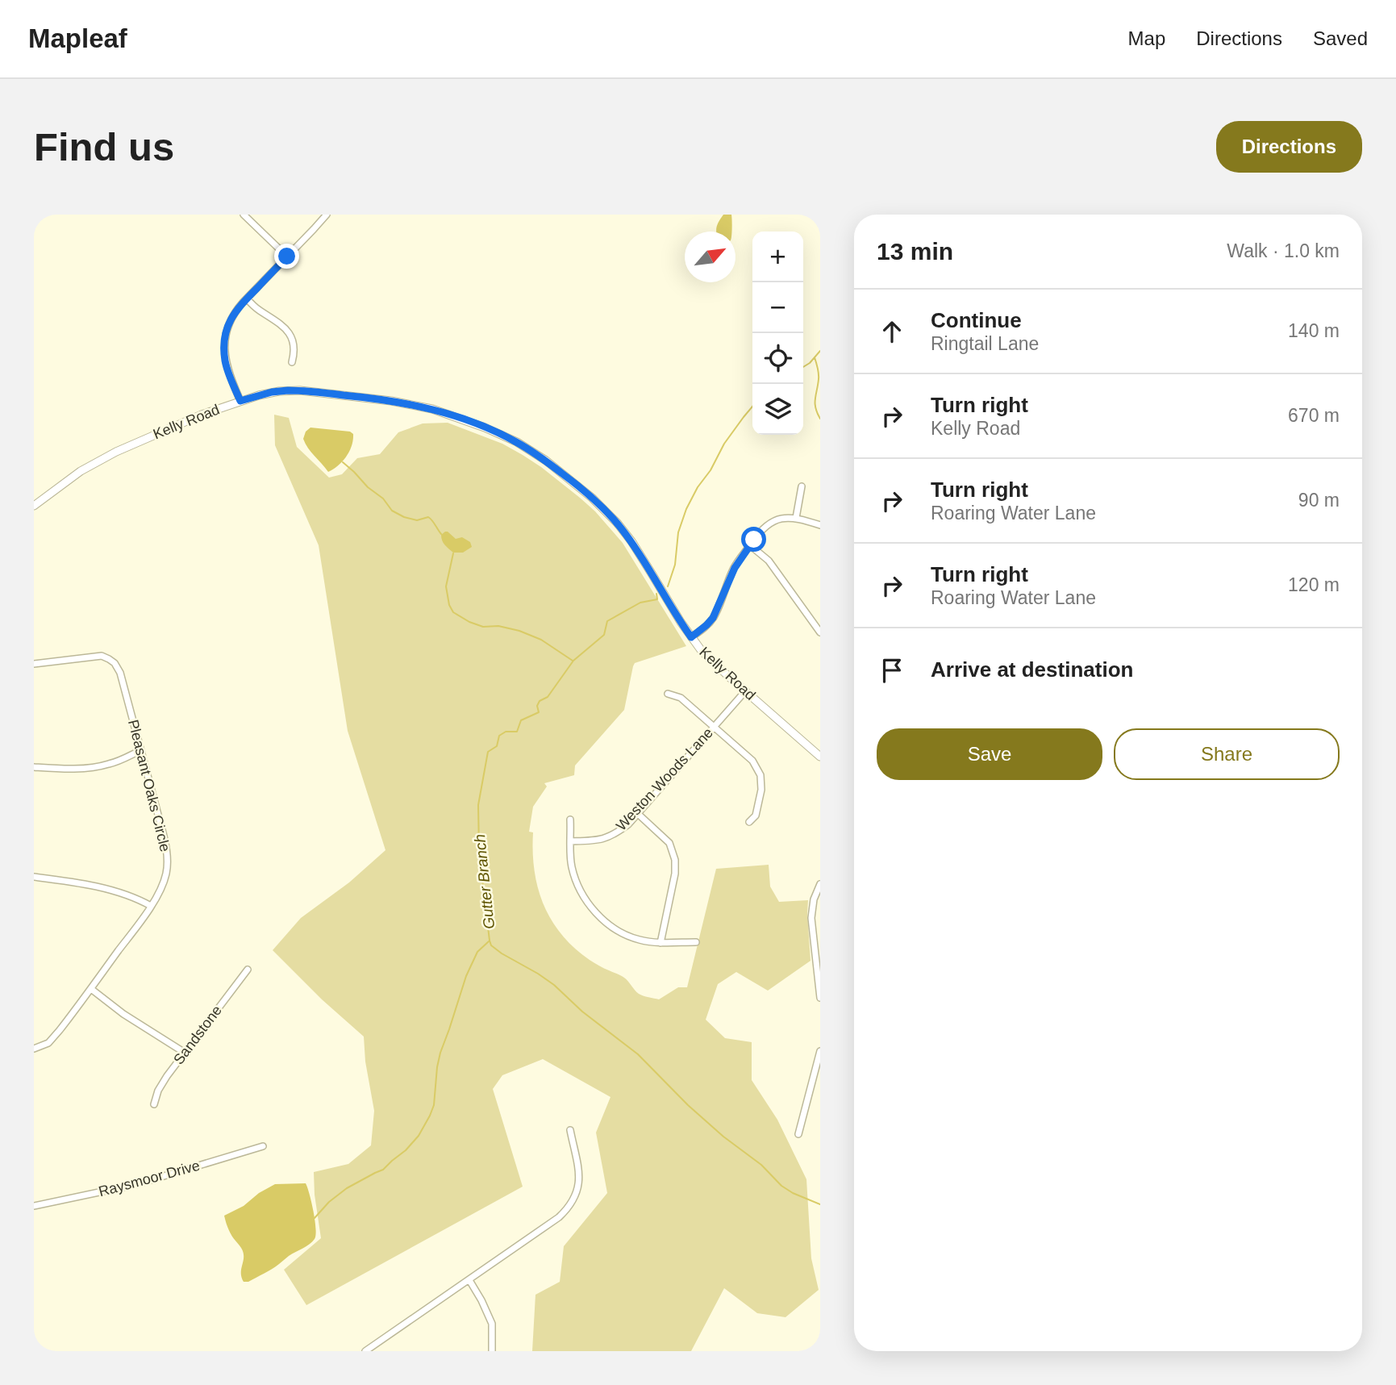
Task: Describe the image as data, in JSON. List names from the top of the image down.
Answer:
{
  "streets": {
    "street": [
      "Kelly Road",
      "Weston Woods Lane",
      "Pleasant Oaks Circle",
      "Sandstone",
      "Raysmoor Drive"
    ]
  },
  "crossings": [
    ["Kelly Road", "Weston Woods Lane"]
  ],
  "water": ["Gutter Branch"],
  "north": "top right",
  "page": {
    "header": "Mapleaf",
    "nav": ["Map", "Directions", "Saved"],
    "buttons": [
      "Directions",
      ["Save", "Share"]
    ],
    "title": "Find us",
    "heading": ["13 min", "Walk · 1.0 km"],
    "map_buttons": ["+", "−"],
    "list": [
      ["Continue", "Ringtail Lane", "140 m"],
      ["Turn right", "Kelly Road", "670 m"],
      ["Turn right", "Roaring Water Lane", "90 m"],
      ["Turn right", "Roaring Water Lane", "120 m"],
      "Arrive at destination"
    ]
  }
}
